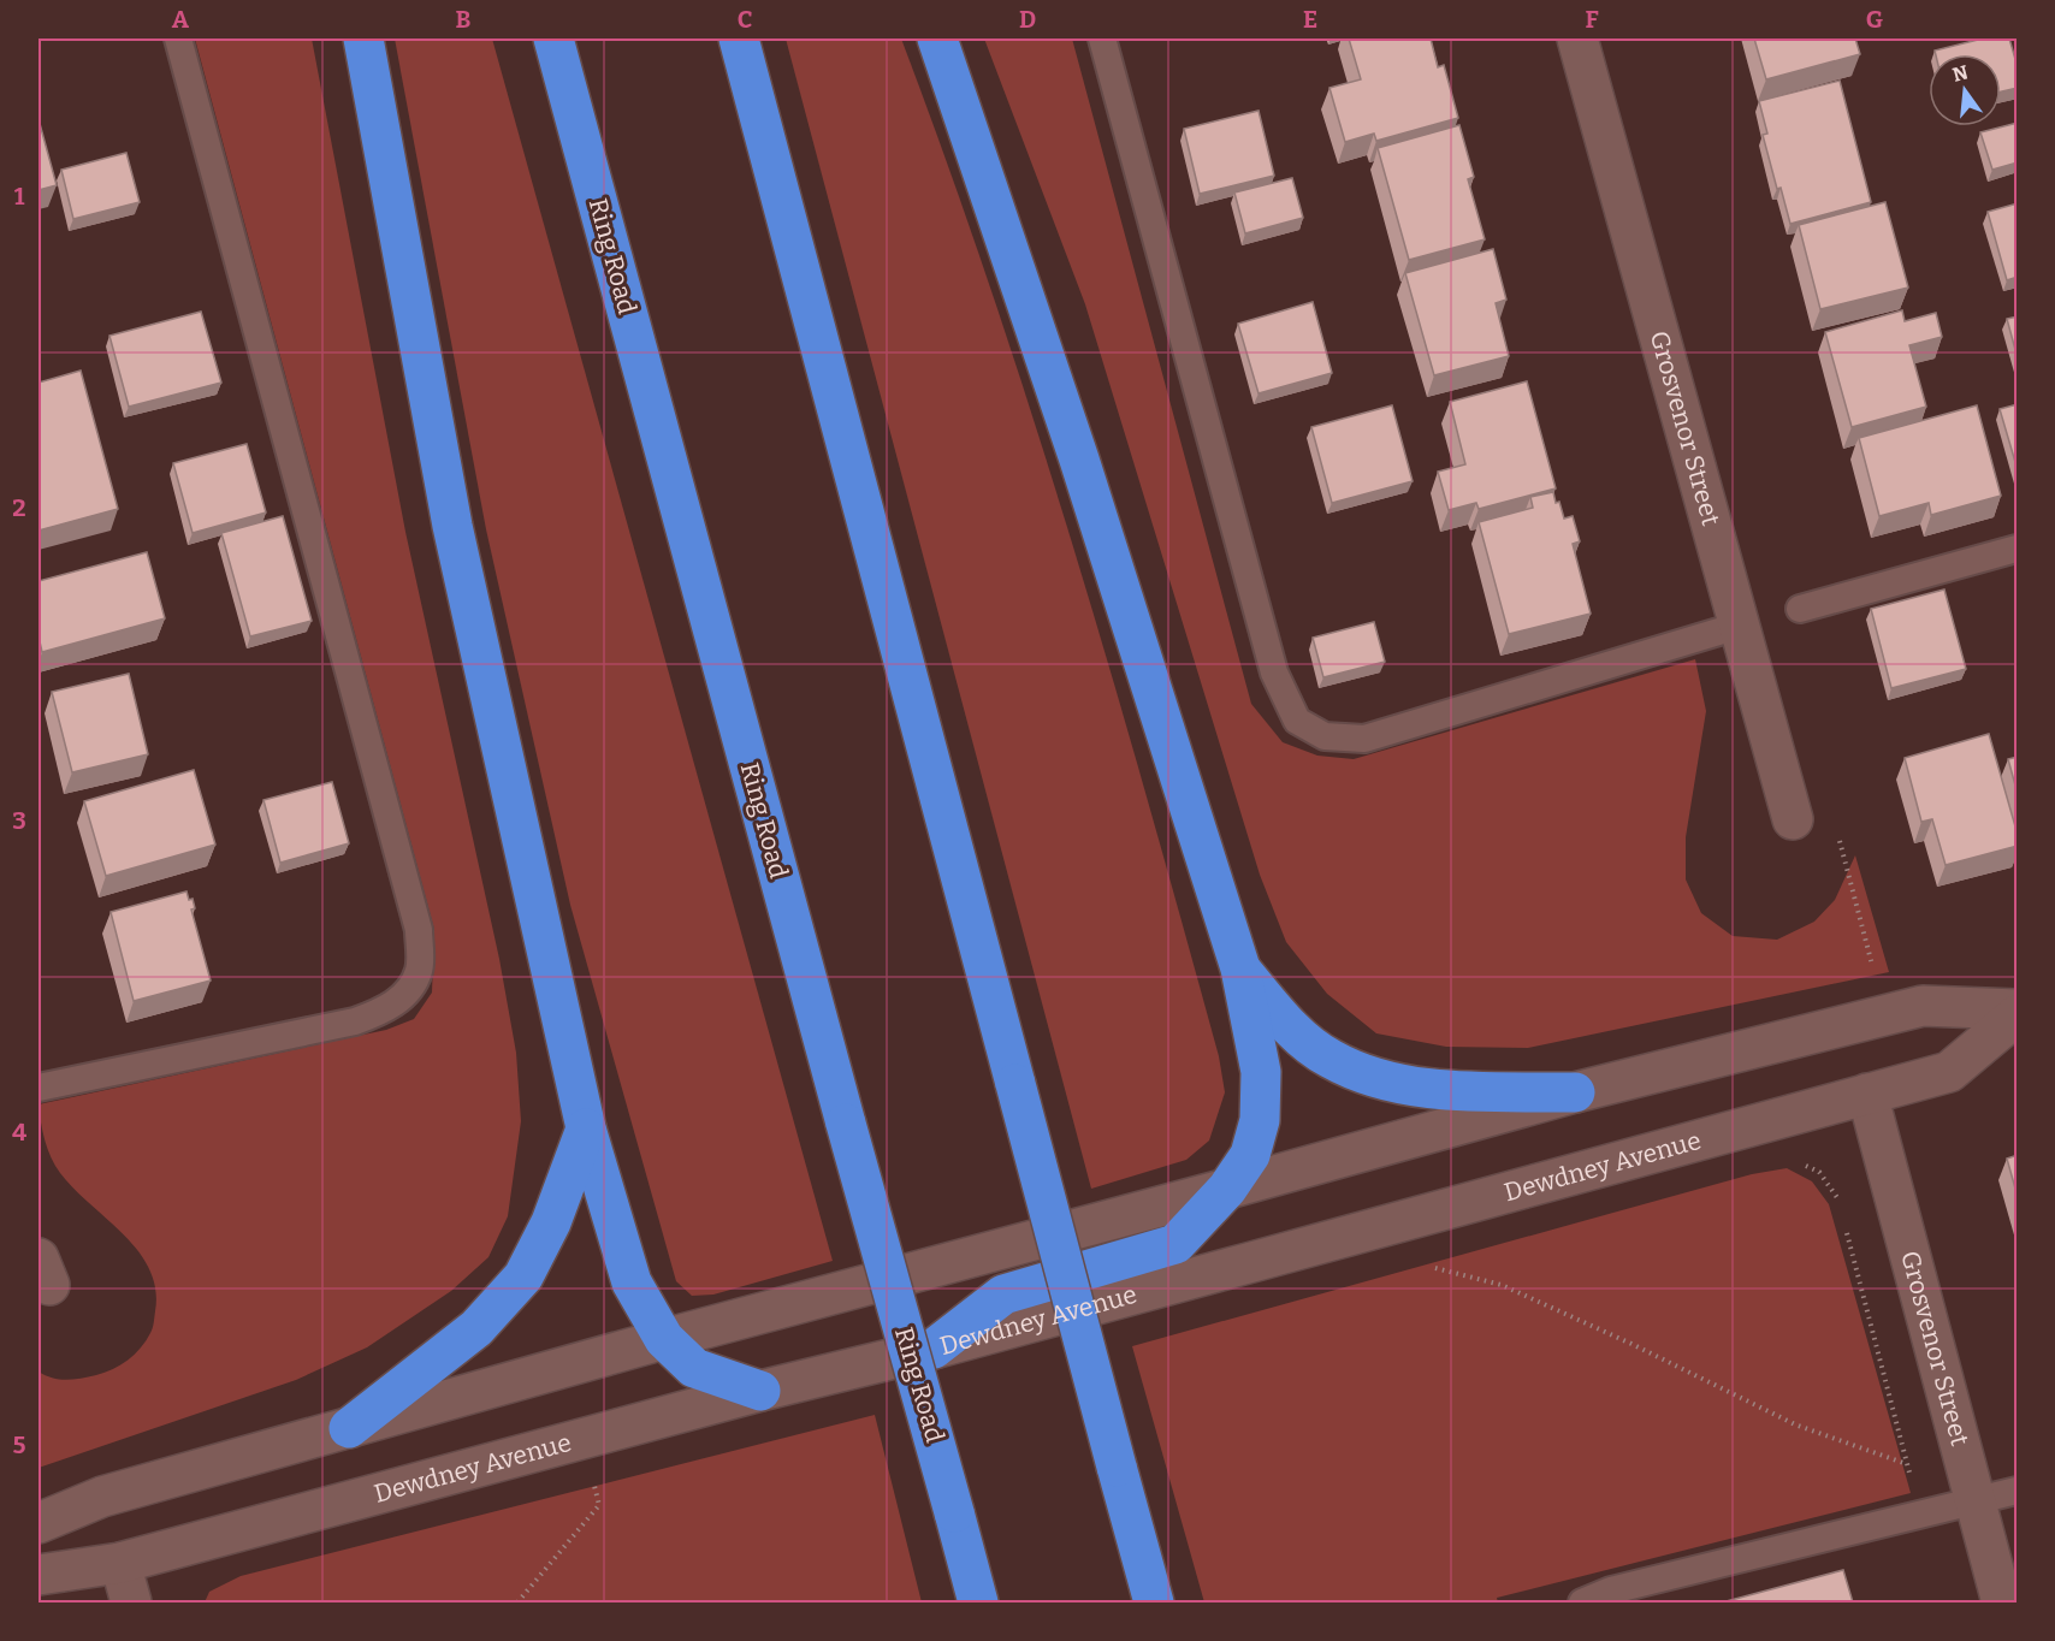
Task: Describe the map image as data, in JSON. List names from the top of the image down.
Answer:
{
  "streets": {
    "highway": ["Ring Road"],
    "street": ["Grosvenor Street", "Dewdney Avenue"]
  },
  "crossings": [
    ["Grosvenor Street", "Dewdney Avenue"]
  ],
  "north": "top",
  "grid": {
    "columns": [
      "A",
      "B",
      "C",
      "D",
      "E",
      "F",
      "G"
    ],
    "rows": [
      "1",
      "2",
      "3",
      "4",
      "5"
    ]
  }
}
